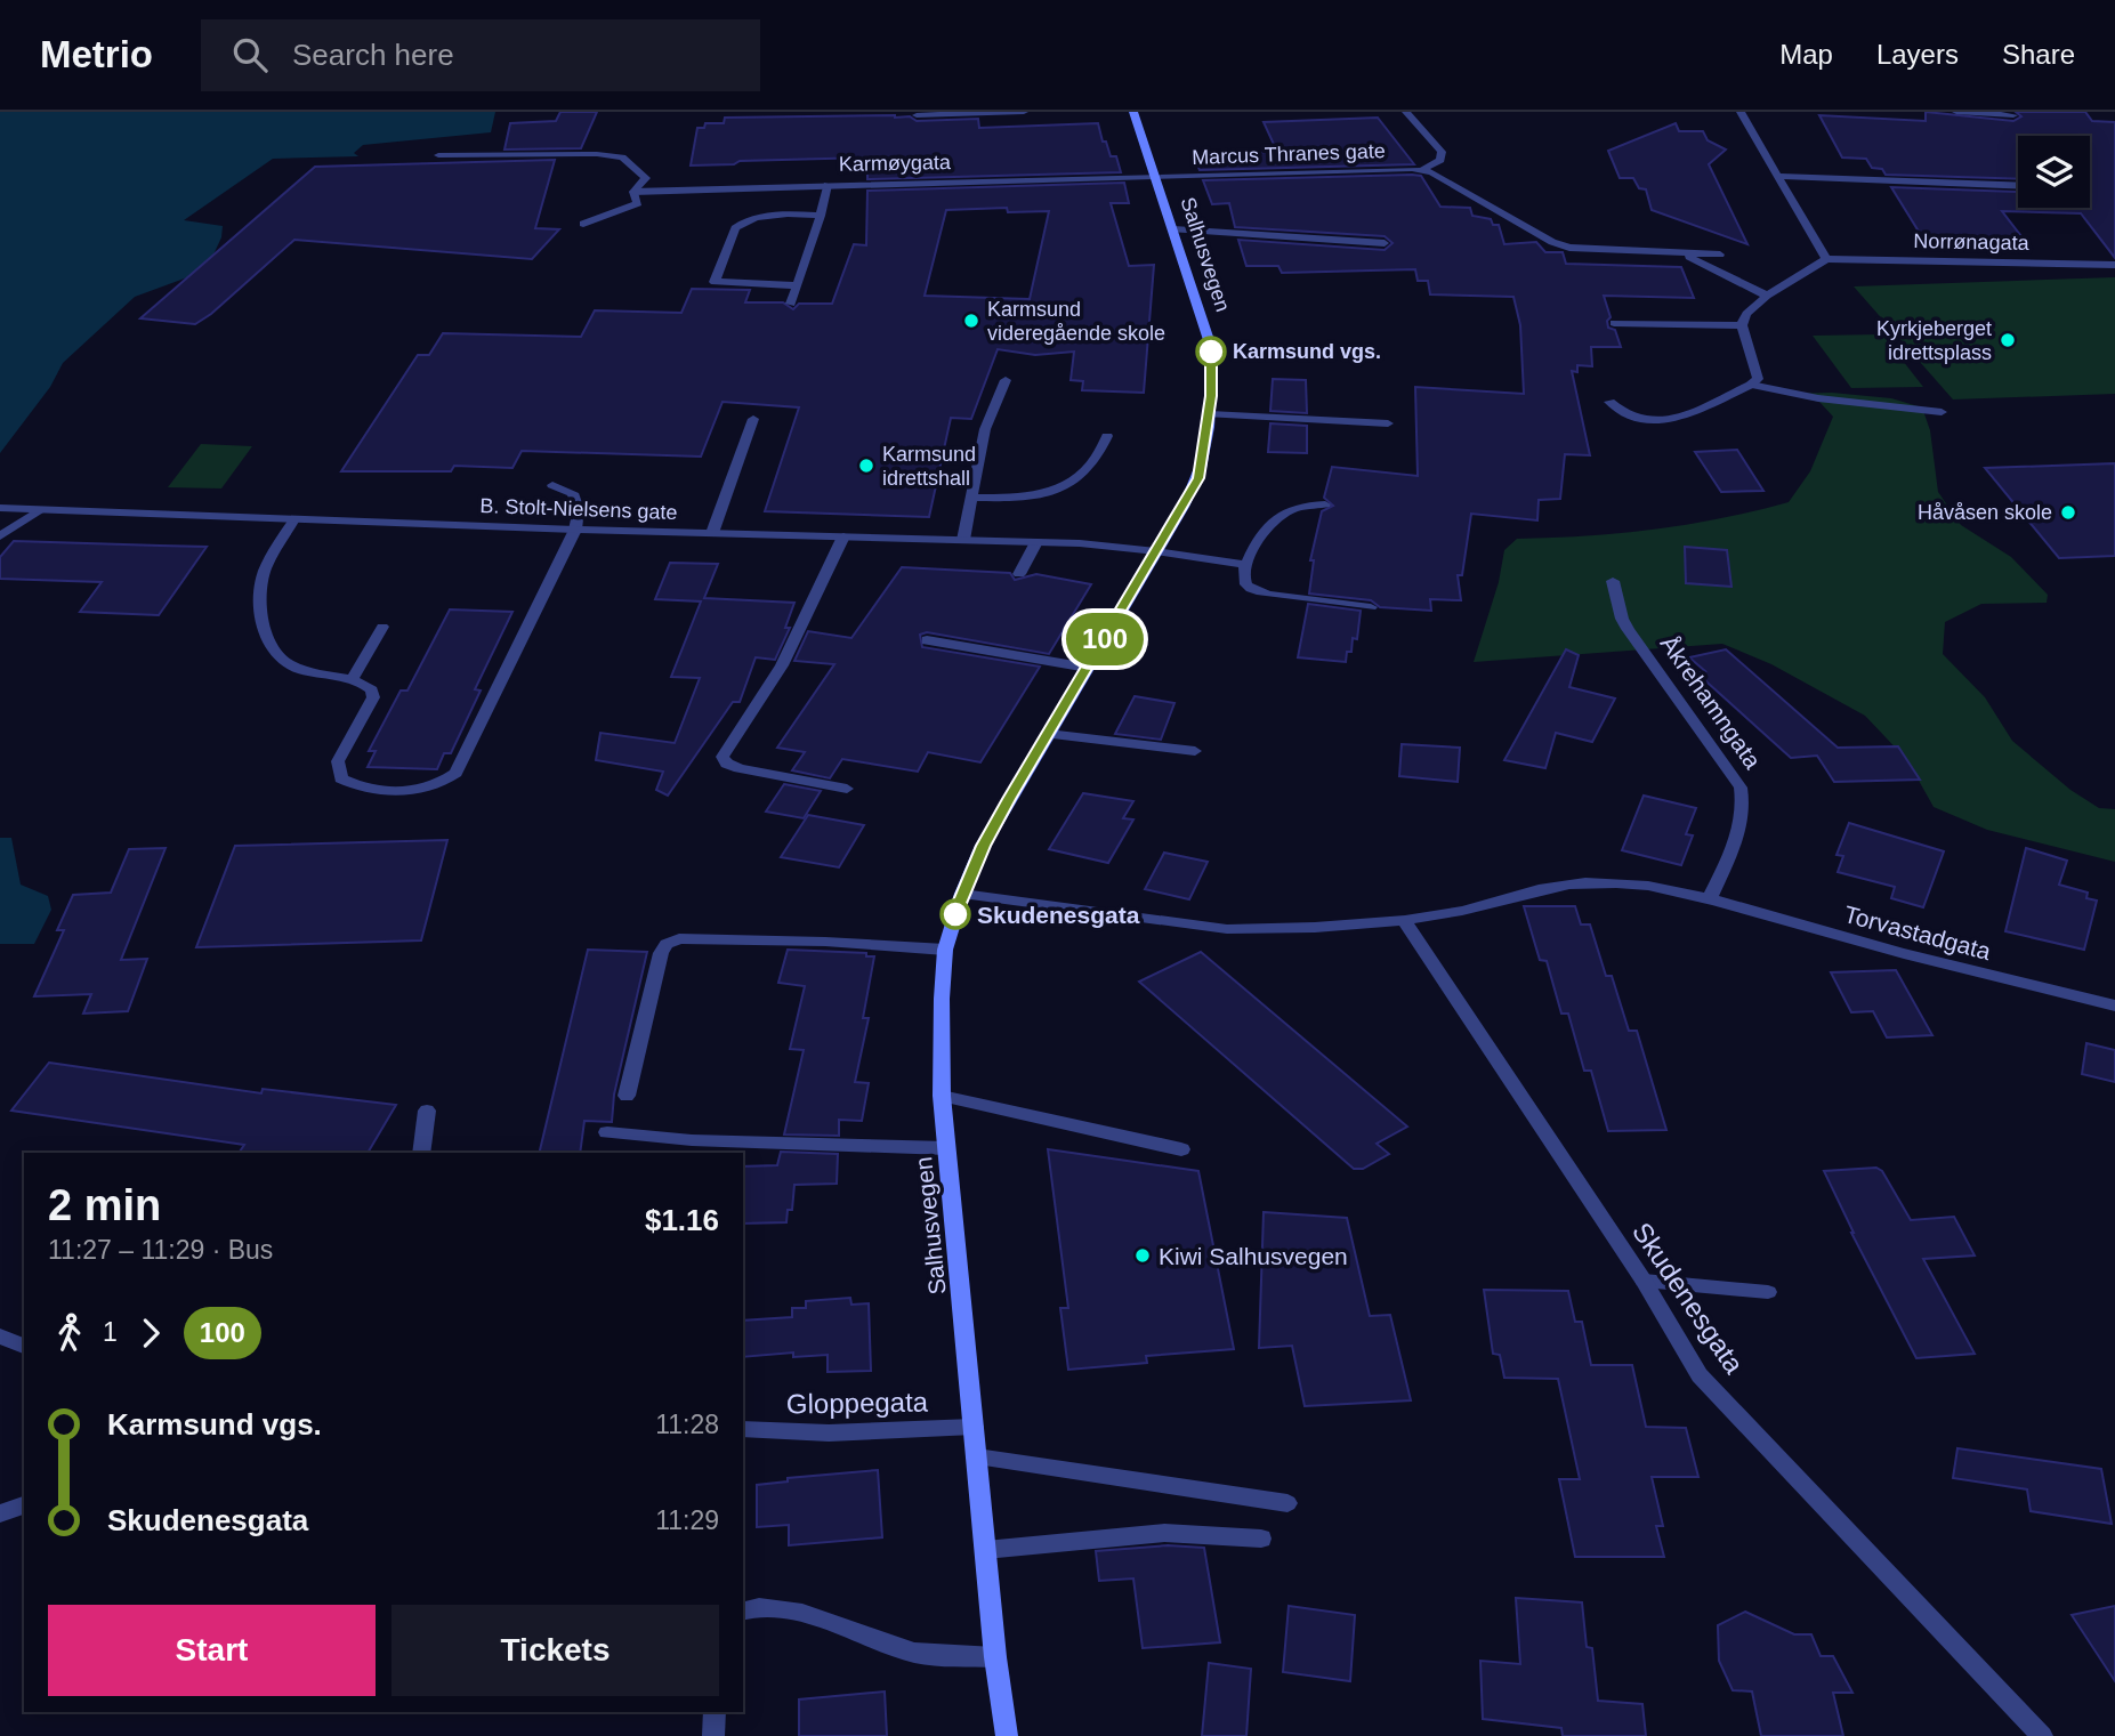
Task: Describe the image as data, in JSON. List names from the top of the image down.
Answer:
{
  "streets": {
    "main road": ["Salhusvegen"],
    "street": [
      "Marcus Thranes gate",
      "Karmøygata",
      "Norrønagata",
      "B. Stolt-Nielsens gate",
      "Åkrehamngata",
      "Torvastadgata",
      "Skudenesgata",
      "Gloppegata"
    ]
  },
  "crossings": [
    ["Marcus Thranes gate", "Karmøygata"],
    ["Marcus Thranes gate", "Salhusvegen"],
    ["Karmøygata", "Salhusvegen"],
    ["Salhusvegen", "B. Stolt-Nielsens gate"],
    ["Salhusvegen", "Gloppegata"],
    ["Åkrehamngata", "Torvastadgata"]
  ],
  "places": [
    "Karmsund videregående skole",
    "Kyrkjeberget idrettsplass",
    "Karmsund vgs.",
    "Karmsund idrettshall",
    "Håvåsen skole",
    "Skudenesgata",
    "Kiwi Salhusvegen"
  ],
  "lines": ["bus line 100"],
  "page": {
    "header": "Metrio",
    "search": "Search here",
    "nav": ["Map", "Layers", "Share"],
    "on_map": "100",
    "heading": ["2 min", "11:27 – 11:29 · Bus", "$1.16"],
    "legs": ["1", "100"],
    "list": [
      {
        "name": "Karmsund vgs.",
        "value": "11:28"
      },
      {
        "name": "Skudenesgata",
        "value": "11:29"
      }
    ],
    "buttons": ["Start", "Tickets"]
  }
}
